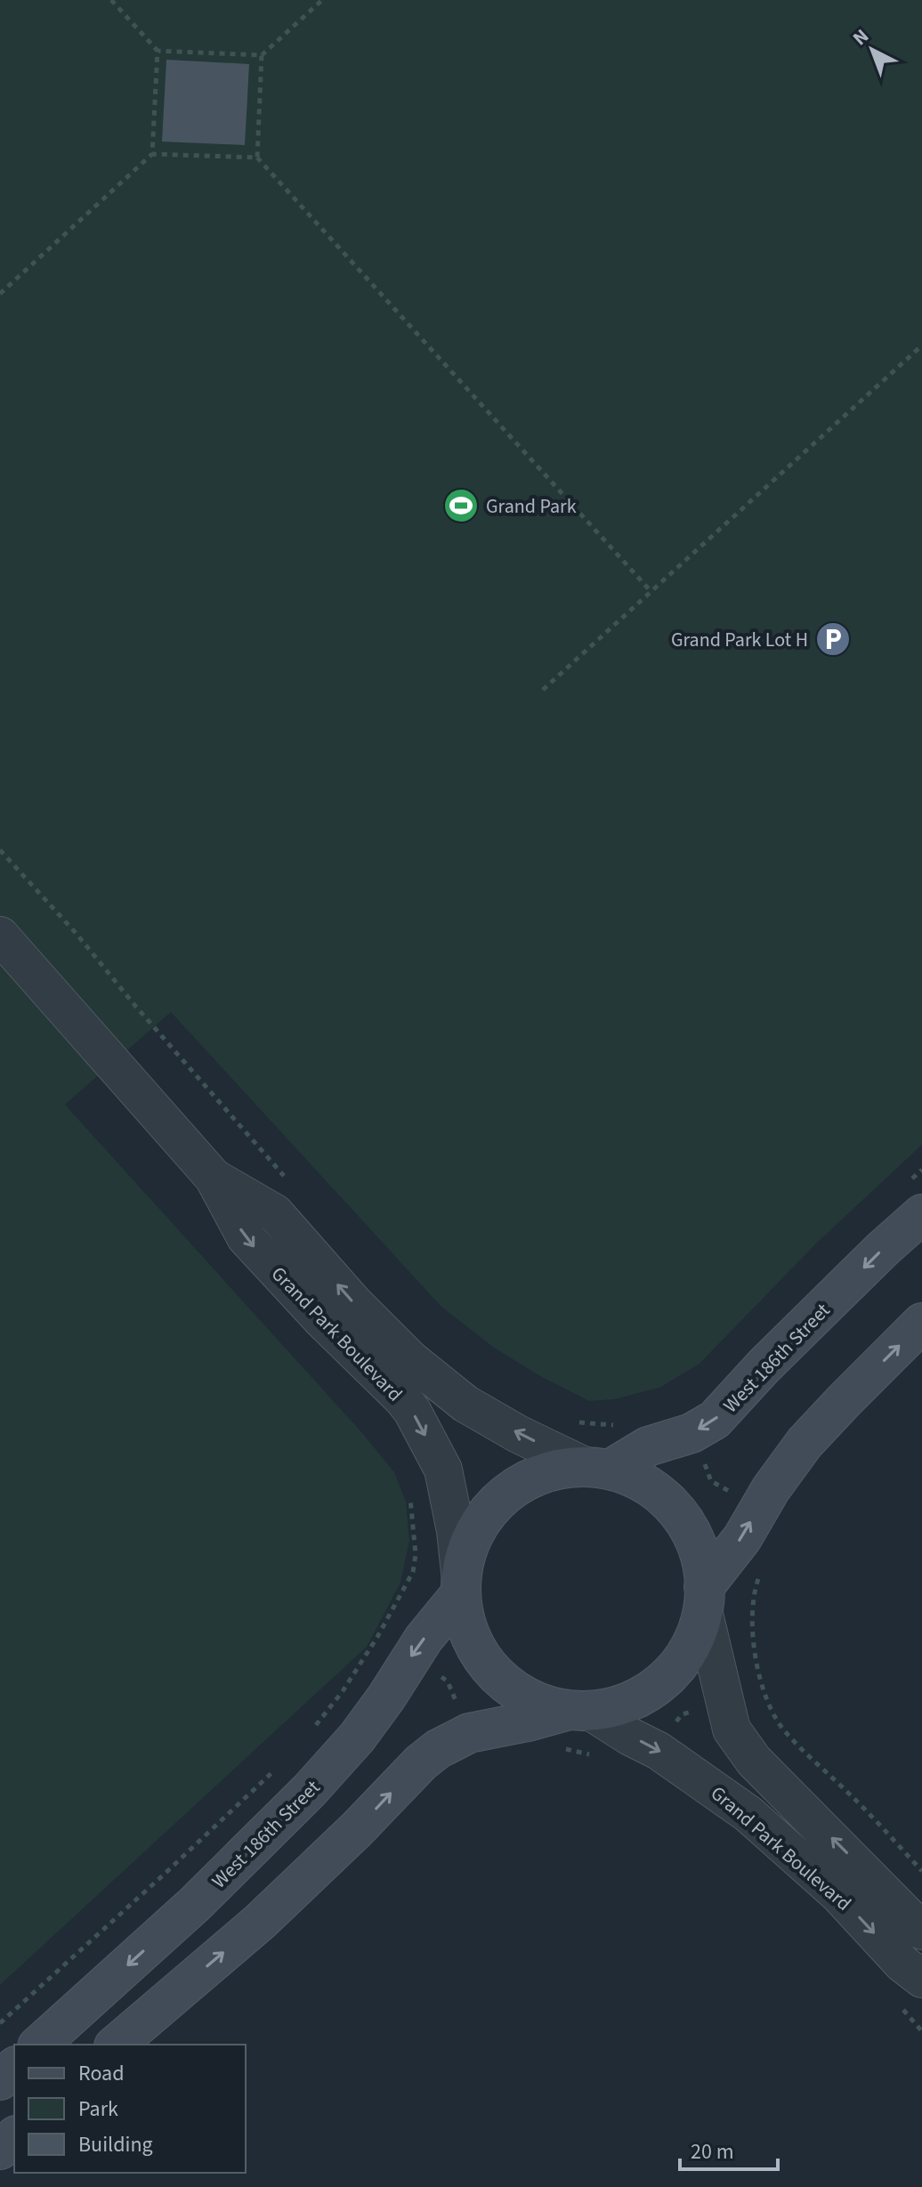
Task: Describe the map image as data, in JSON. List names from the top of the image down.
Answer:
{
  "streets": {
    "street": ["Grand Park Boulevard", "West 186th Street"]
  },
  "crossings": [
    ["Grand Park Boulevard", "West 186th Street"]
  ],
  "places": {
    "sports": ["Grand Park"],
    "parking": ["Grand Park Lot H"]
  },
  "legend": ["Road", "Park", "Building"],
  "scale_bar": "20 m",
  "north": "top left"
}
